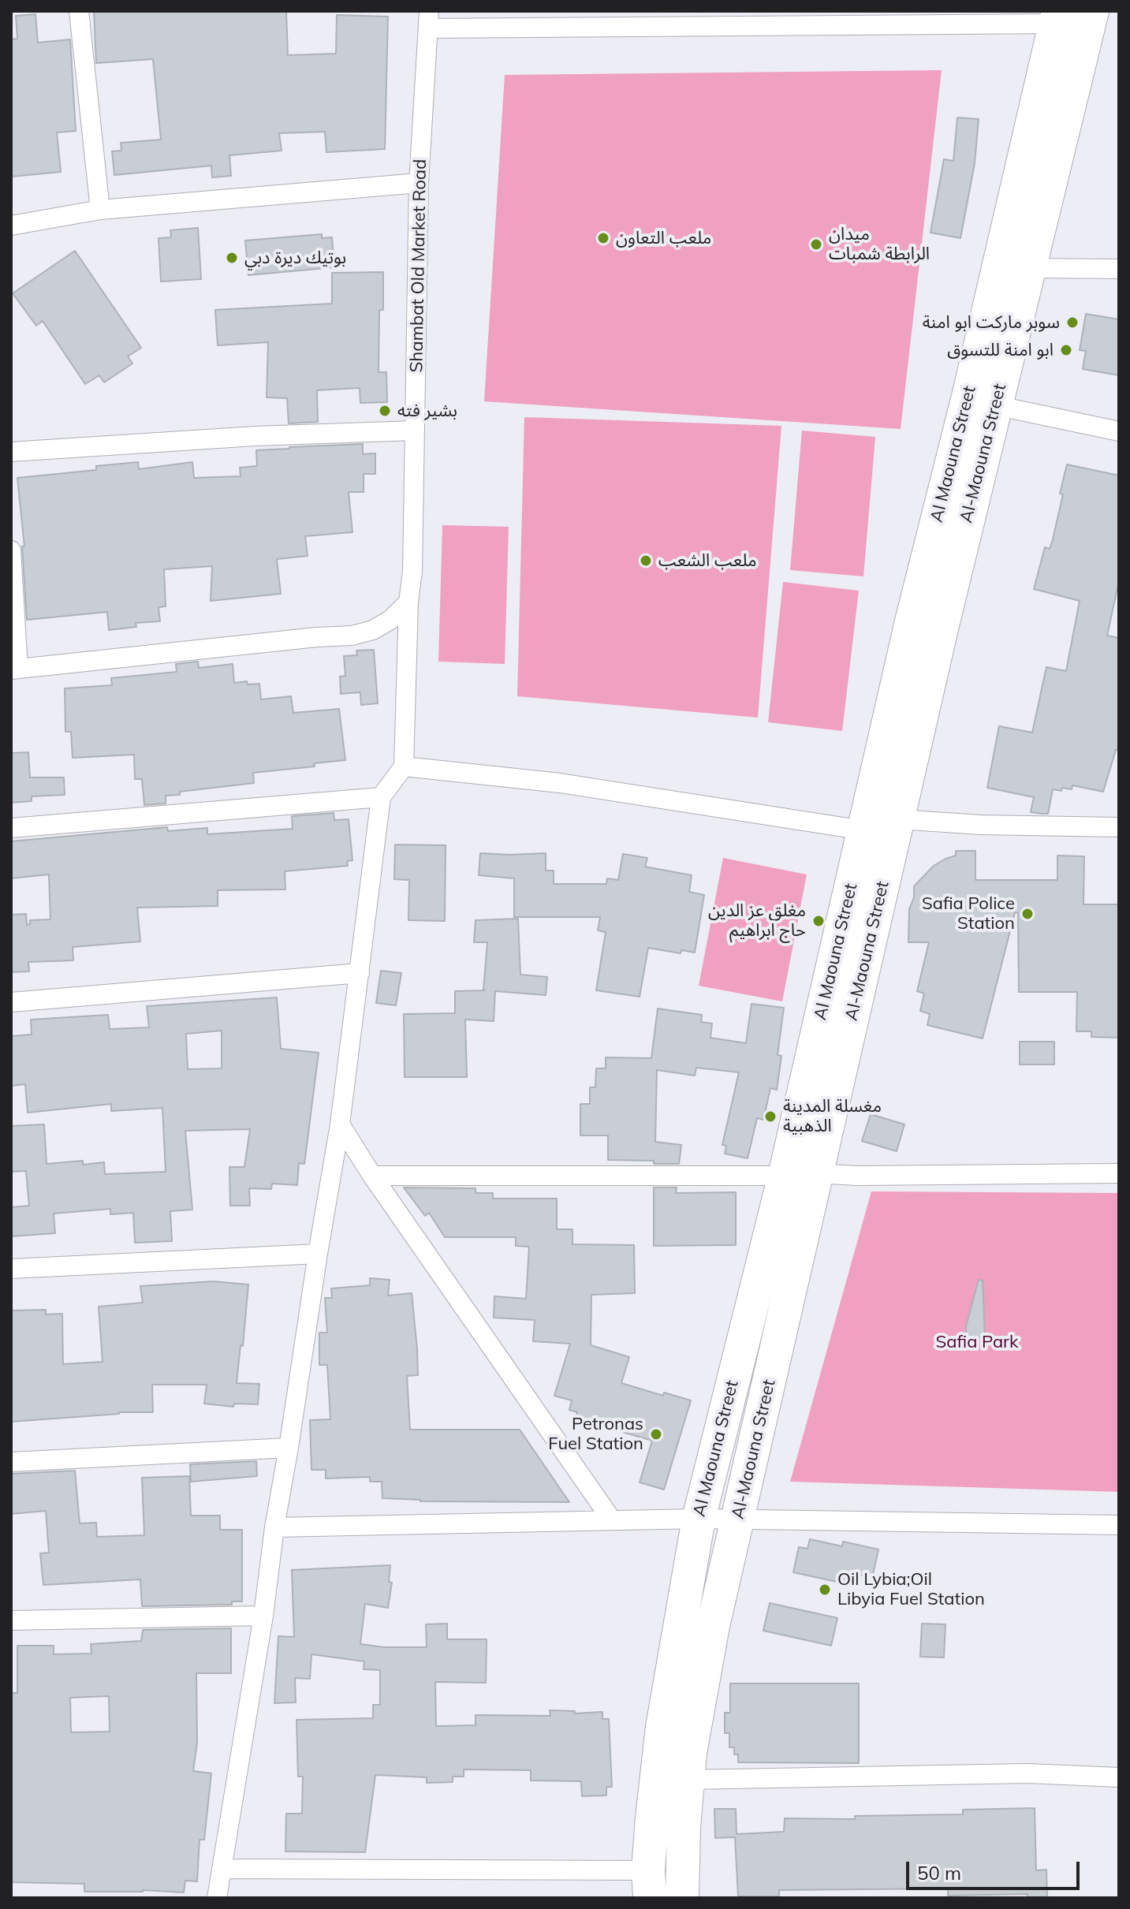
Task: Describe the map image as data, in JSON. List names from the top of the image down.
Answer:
{
  "streets": {
    "highway": ["Al-Maouna Street", "Al Maouna Street"],
    "street": ["Shambat Old Market Road"]
  },
  "crossings": [
    ["Al-Maouna Street", "Al Maouna Street"]
  ],
  "parks": ["Safia Park"],
  "places": [
    "ملعب التعاون",
    "ميدان الرابطة شمبات",
    "بوتيك ديرة دبي",
    "سوبر ماركت ابو امنة",
    "ابو امنة للتسوق",
    "بشير فته",
    "ملعب الشعب",
    "Safia Police Station",
    "مغلق عز الدين حاج ابراهيم",
    "مغسلة المدينة الذهبية",
    "Petronas Fuel Station",
    "Oil Lybia;Oil Libyia Fuel Station"
  ],
  "scale_bar": "50 m"
}
